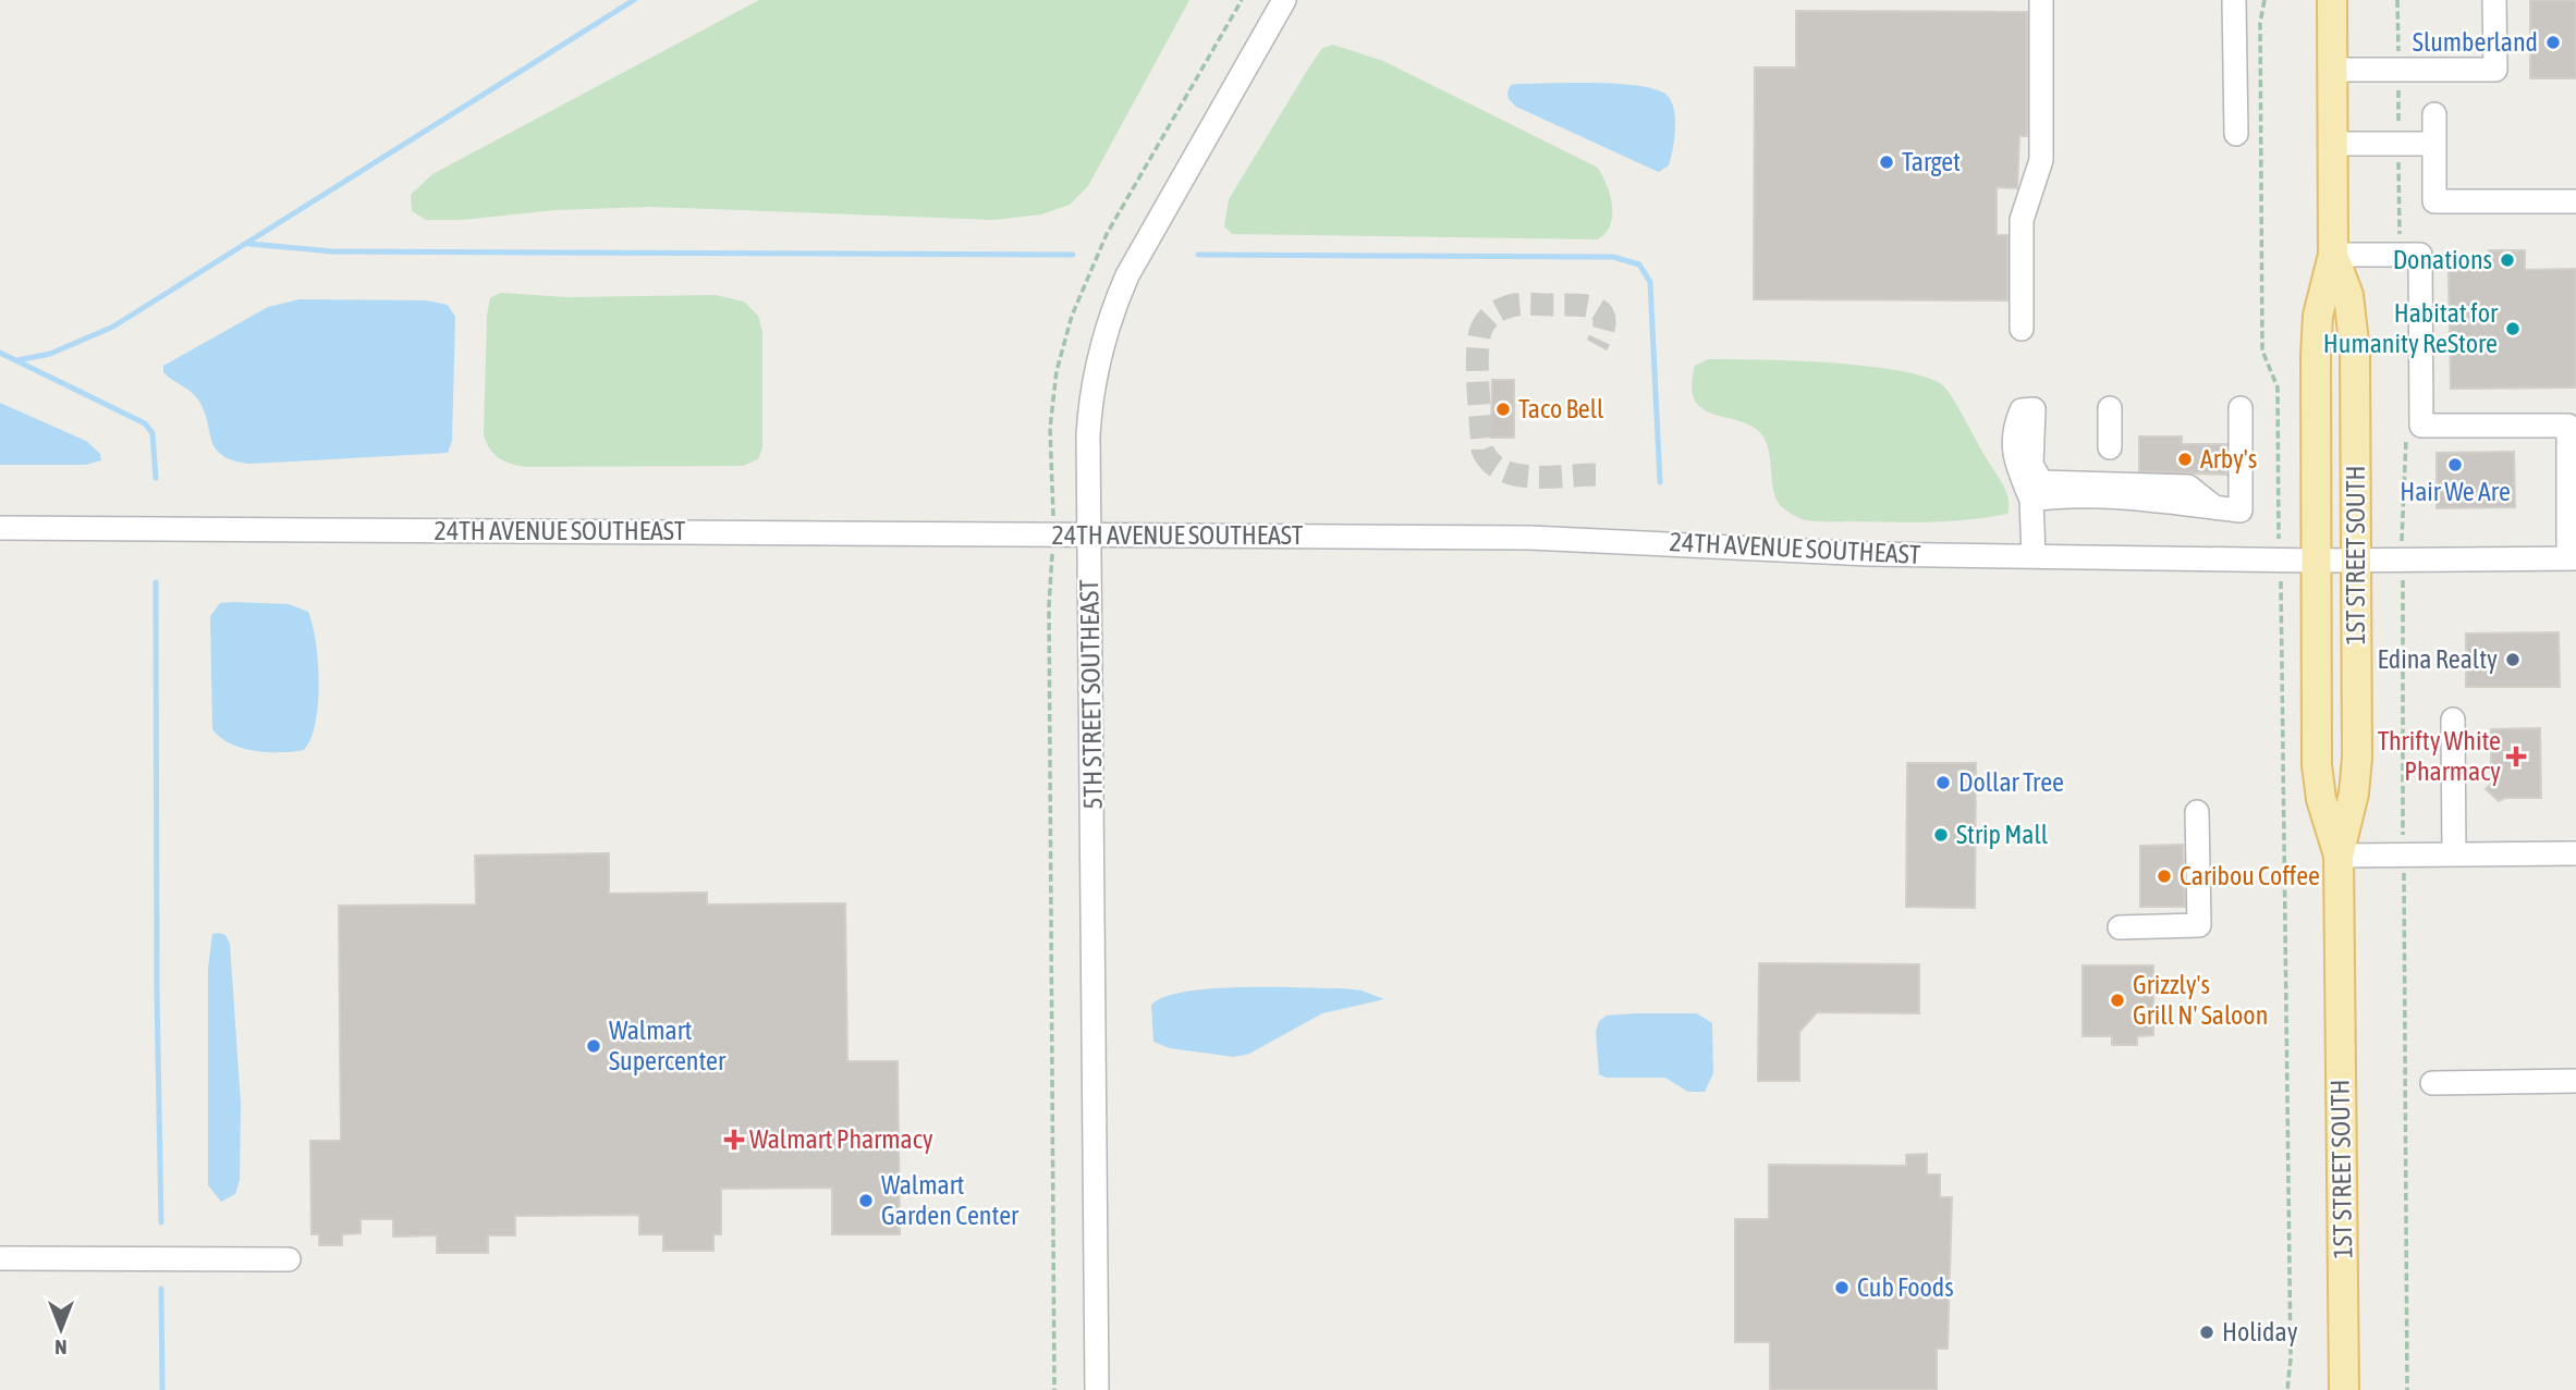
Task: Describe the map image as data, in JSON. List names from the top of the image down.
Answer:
{
  "streets": {
    "main road": ["1ST STREET SOUTH"],
    "street": ["24TH AVENUE SOUTHEAST", "5TH STREET SOUTHEAST"]
  },
  "crossings": [
    ["24TH AVENUE SOUTHEAST", "1ST STREET SOUTH"],
    ["24TH AVENUE SOUTHEAST", "5TH STREET SOUTHEAST"]
  ],
  "places": {
    "other": [
      "Slumberland",
      "Target",
      "Donations",
      "Habitat for Humanity ReStore",
      "Taco Bell",
      "Arby's",
      "Hair We Are",
      "Edina Realty",
      "Dollar Tree",
      "Strip Mall",
      "Caribou Coffee",
      "Grizzly's Grill N' Saloon",
      "Walmart Supercenter",
      "Walmart Garden Center",
      "Cub Foods",
      "Holiday"
    ],
    "health": ["Thrifty White Pharmacy", "Walmart Pharmacy"]
  },
  "north": "bottom"
}
